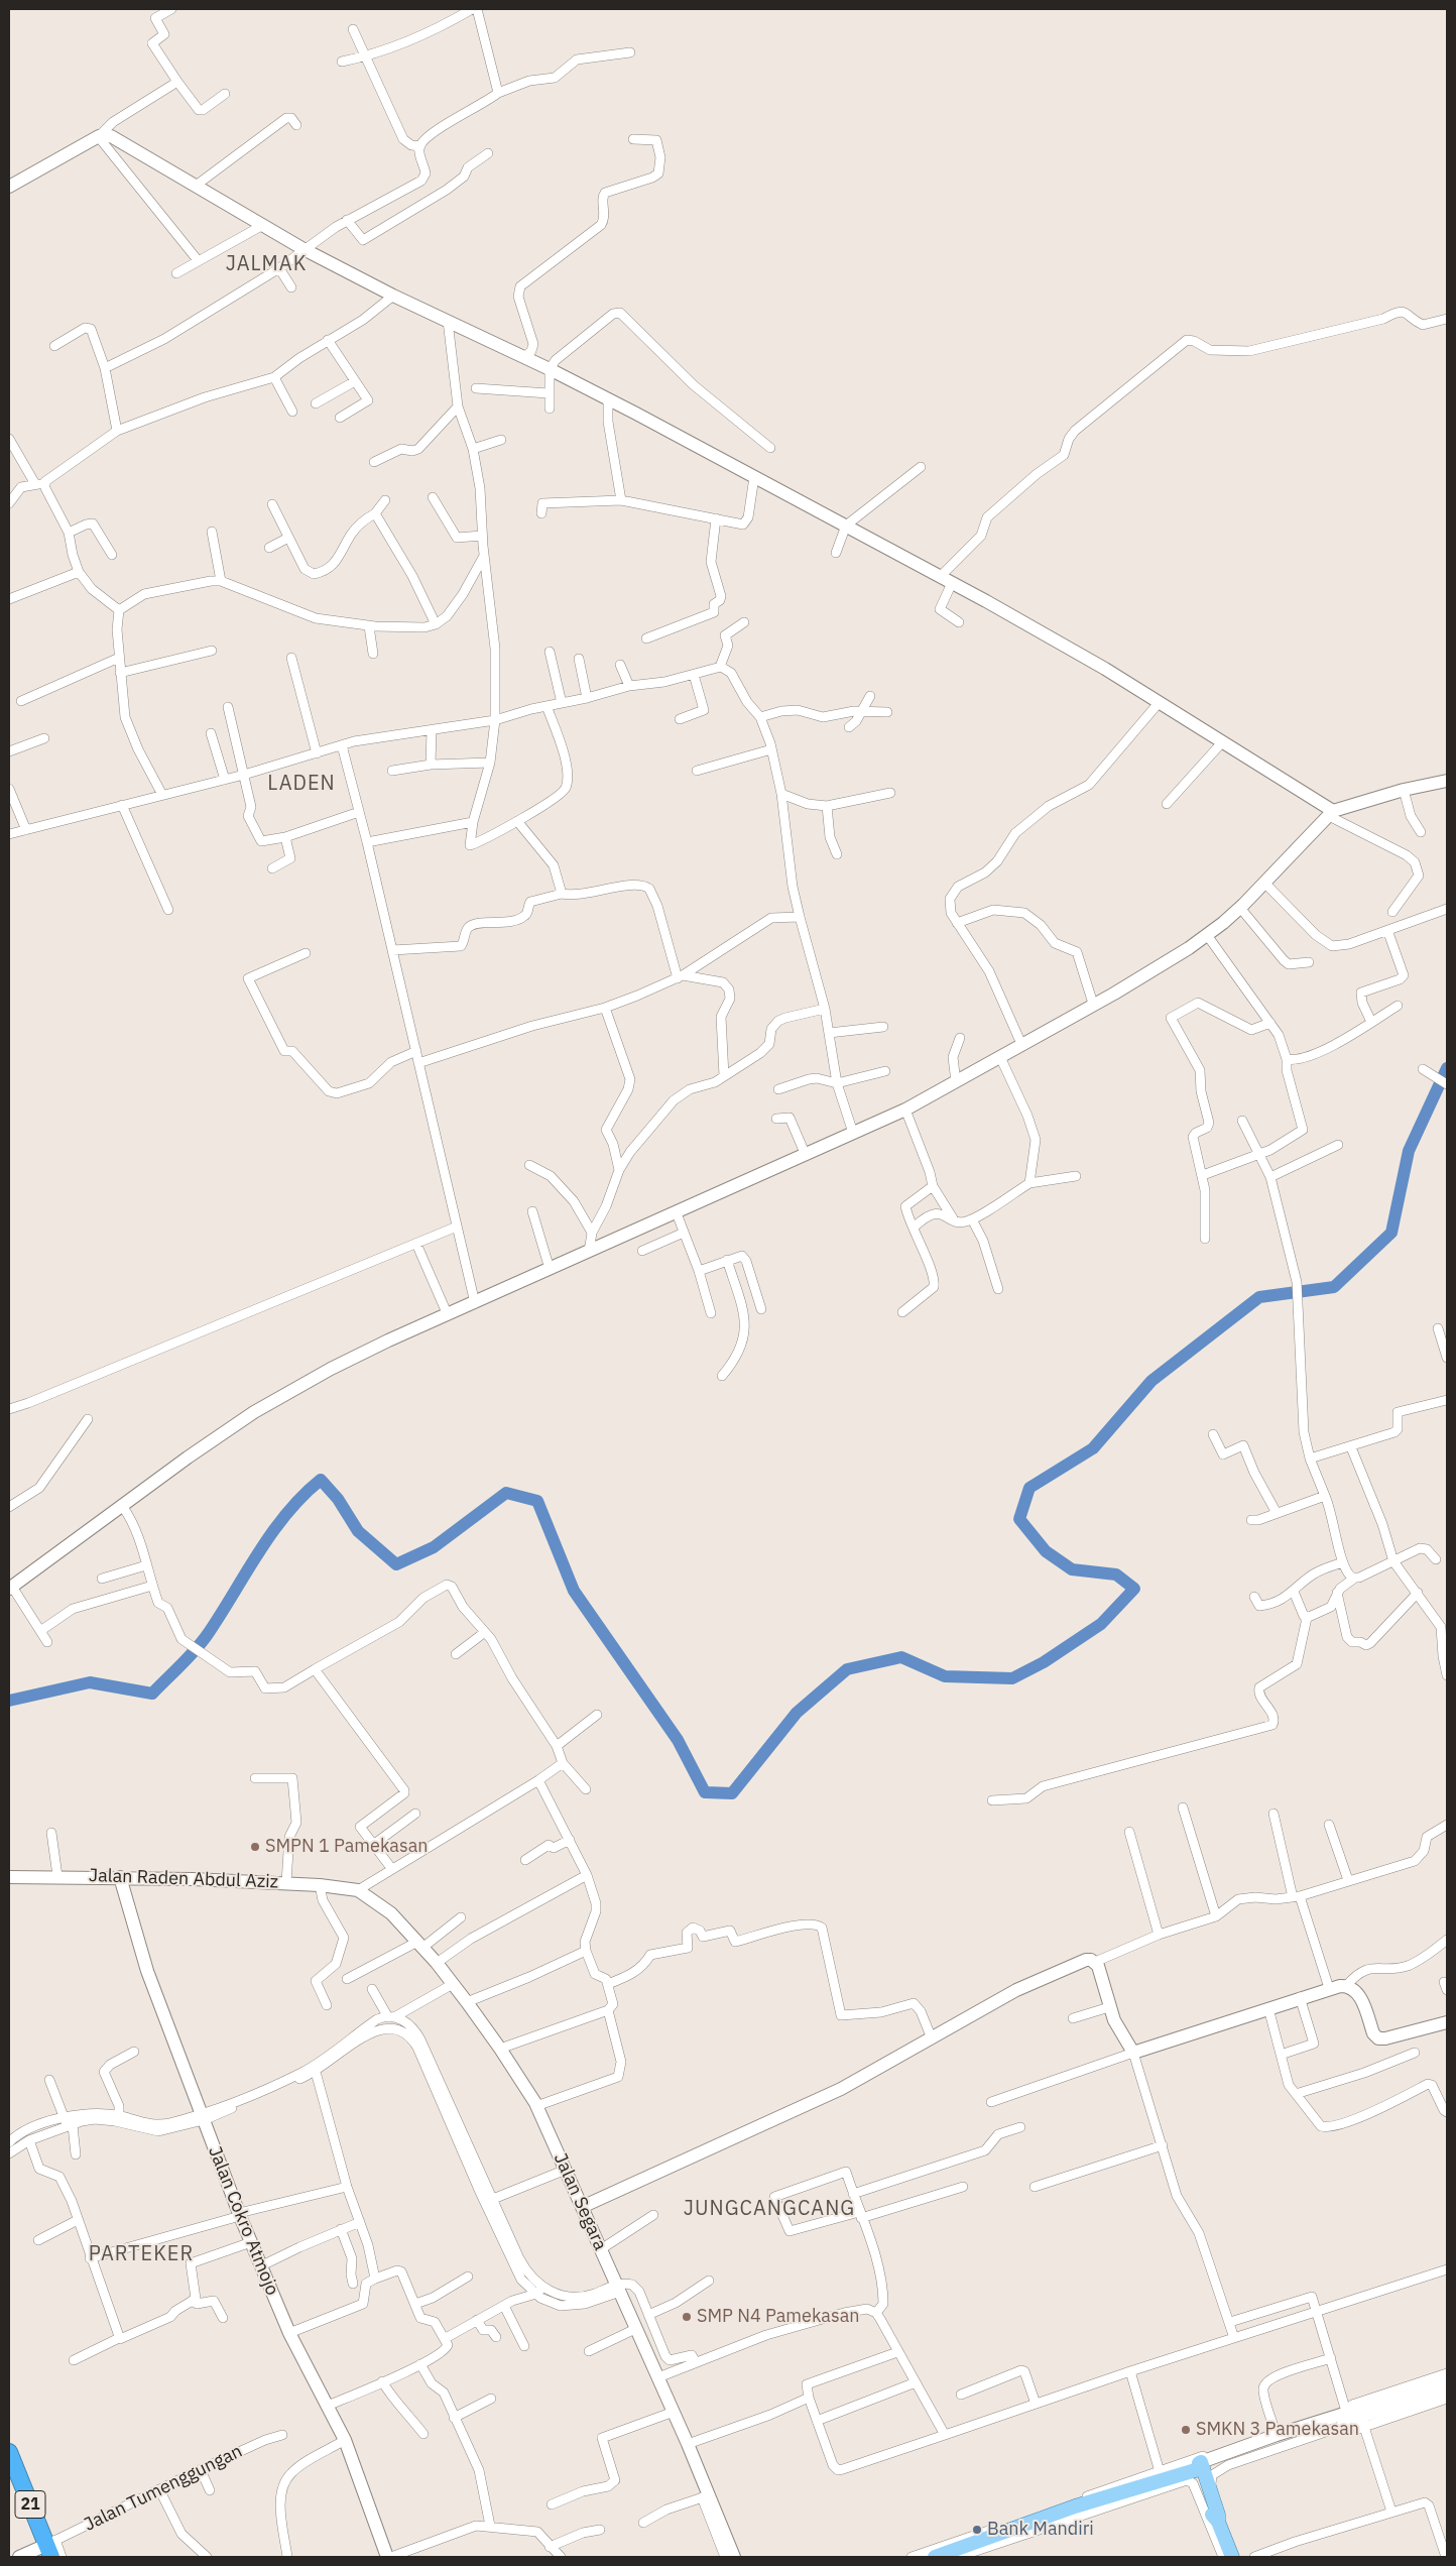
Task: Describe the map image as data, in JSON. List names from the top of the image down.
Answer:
{
  "streets": {
    "highway": ["21"],
    "main road": ["Jalan Raden Abdul Aziz", "Jalan Segara", "Jalan Cokro Atmojo"],
    "street": ["Jalan Tumenggungan"]
  },
  "crossings": [
    ["Jalan Raden Abdul Aziz", "Jalan Segara"],
    ["Jalan Raden Abdul Aziz", "Jalan Cokro Atmojo"],
    ["Jalan Tumenggungan", "21"]
  ],
  "districts": [
    "JALMAK",
    "LADEN",
    "JUNGCANGCANG",
    "PARTEKER"
  ],
  "places": [
    "SMPN 1 Pamekasan",
    "SMP N4 Pamekasan",
    "SMKN 3 Pamekasan",
    "Bank Mandiri"
  ]
}
